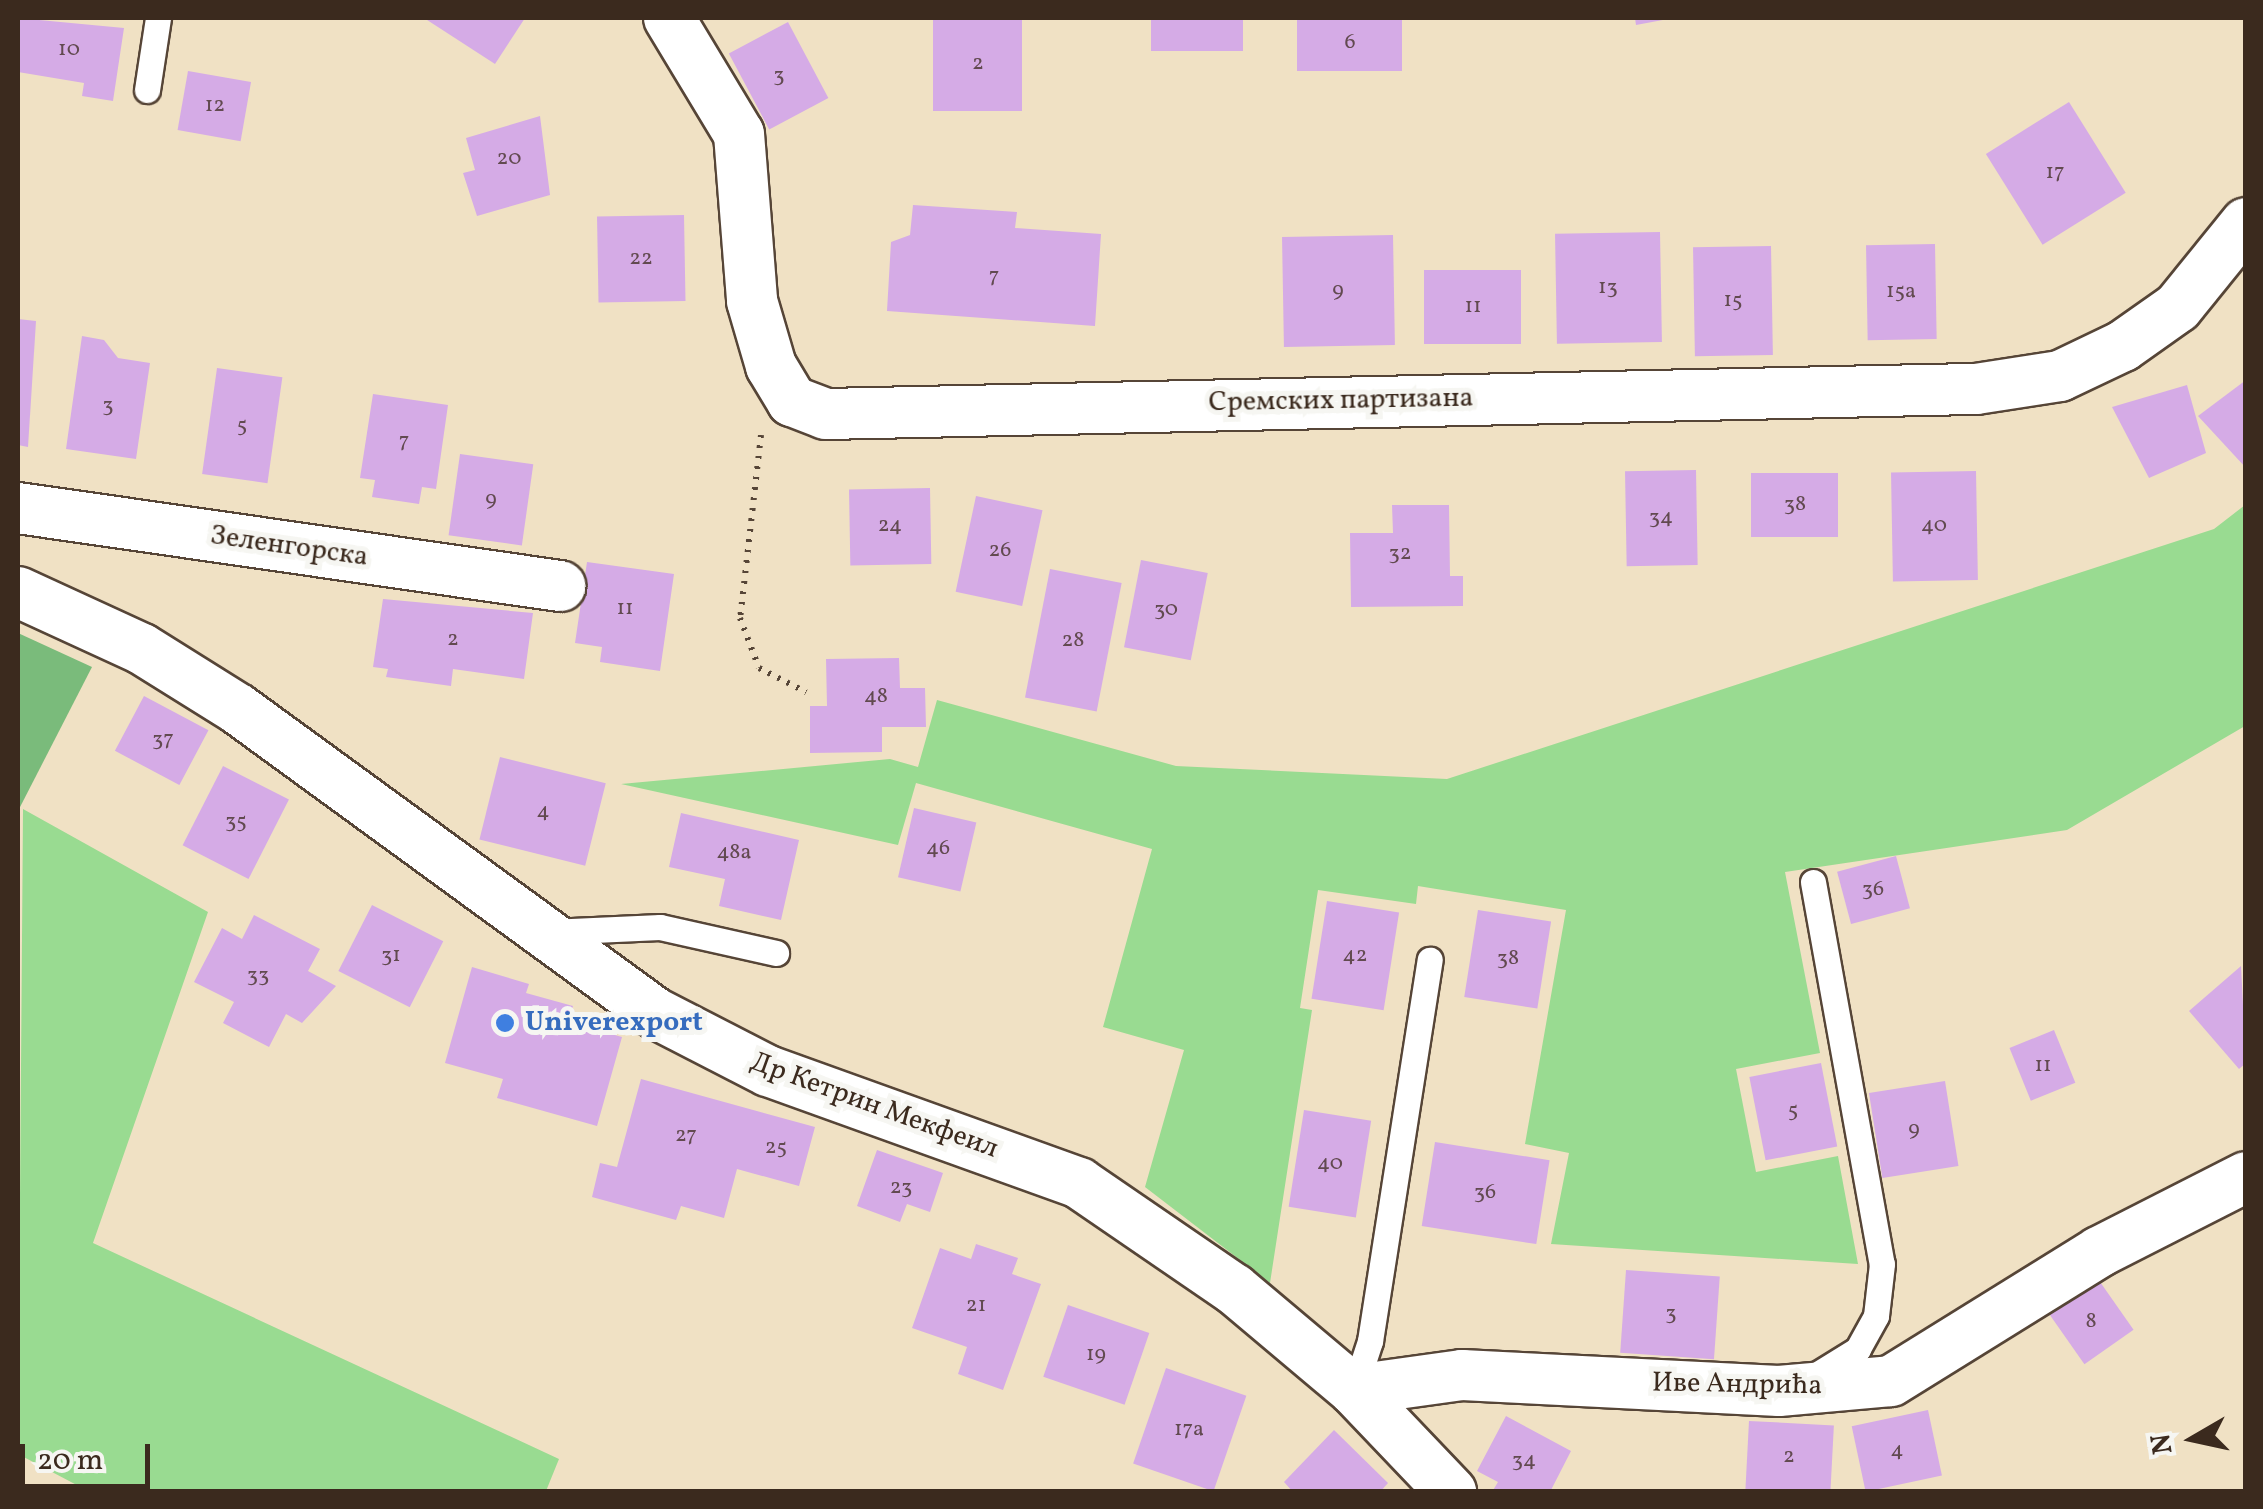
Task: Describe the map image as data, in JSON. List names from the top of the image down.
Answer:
{
  "streets": {
    "street": [
      "Сремских партизана",
      "Зеленгорска",
      "Др Кетрин Мекфеил",
      "Иве Андрића"
    ]
  },
  "crossings": [
    ["Др Кетрин Мекфеил", "Иве Андрића"]
  ],
  "places": ["Univerexport"],
  "house_numbers": [
    "6",
    "10",
    "2",
    "3",
    "12",
    "20",
    "17",
    "22",
    "7",
    "13",
    "9",
    "15a",
    "15",
    "11",
    "3",
    "5",
    "7",
    "9",
    "38",
    "34",
    "24",
    "40",
    "26",
    "32",
    "11",
    "30",
    "2",
    "28",
    "48",
    "37",
    "4",
    "35",
    "46",
    "48a",
    "36",
    "31",
    "42",
    "38",
    "33",
    "11",
    "5",
    "9",
    "27",
    "25",
    "40",
    "23",
    "36",
    "21",
    "3",
    "8",
    "19",
    "17a",
    "4",
    "2",
    "34"
  ],
  "scale_bar": "20 m",
  "north": "left"
}
